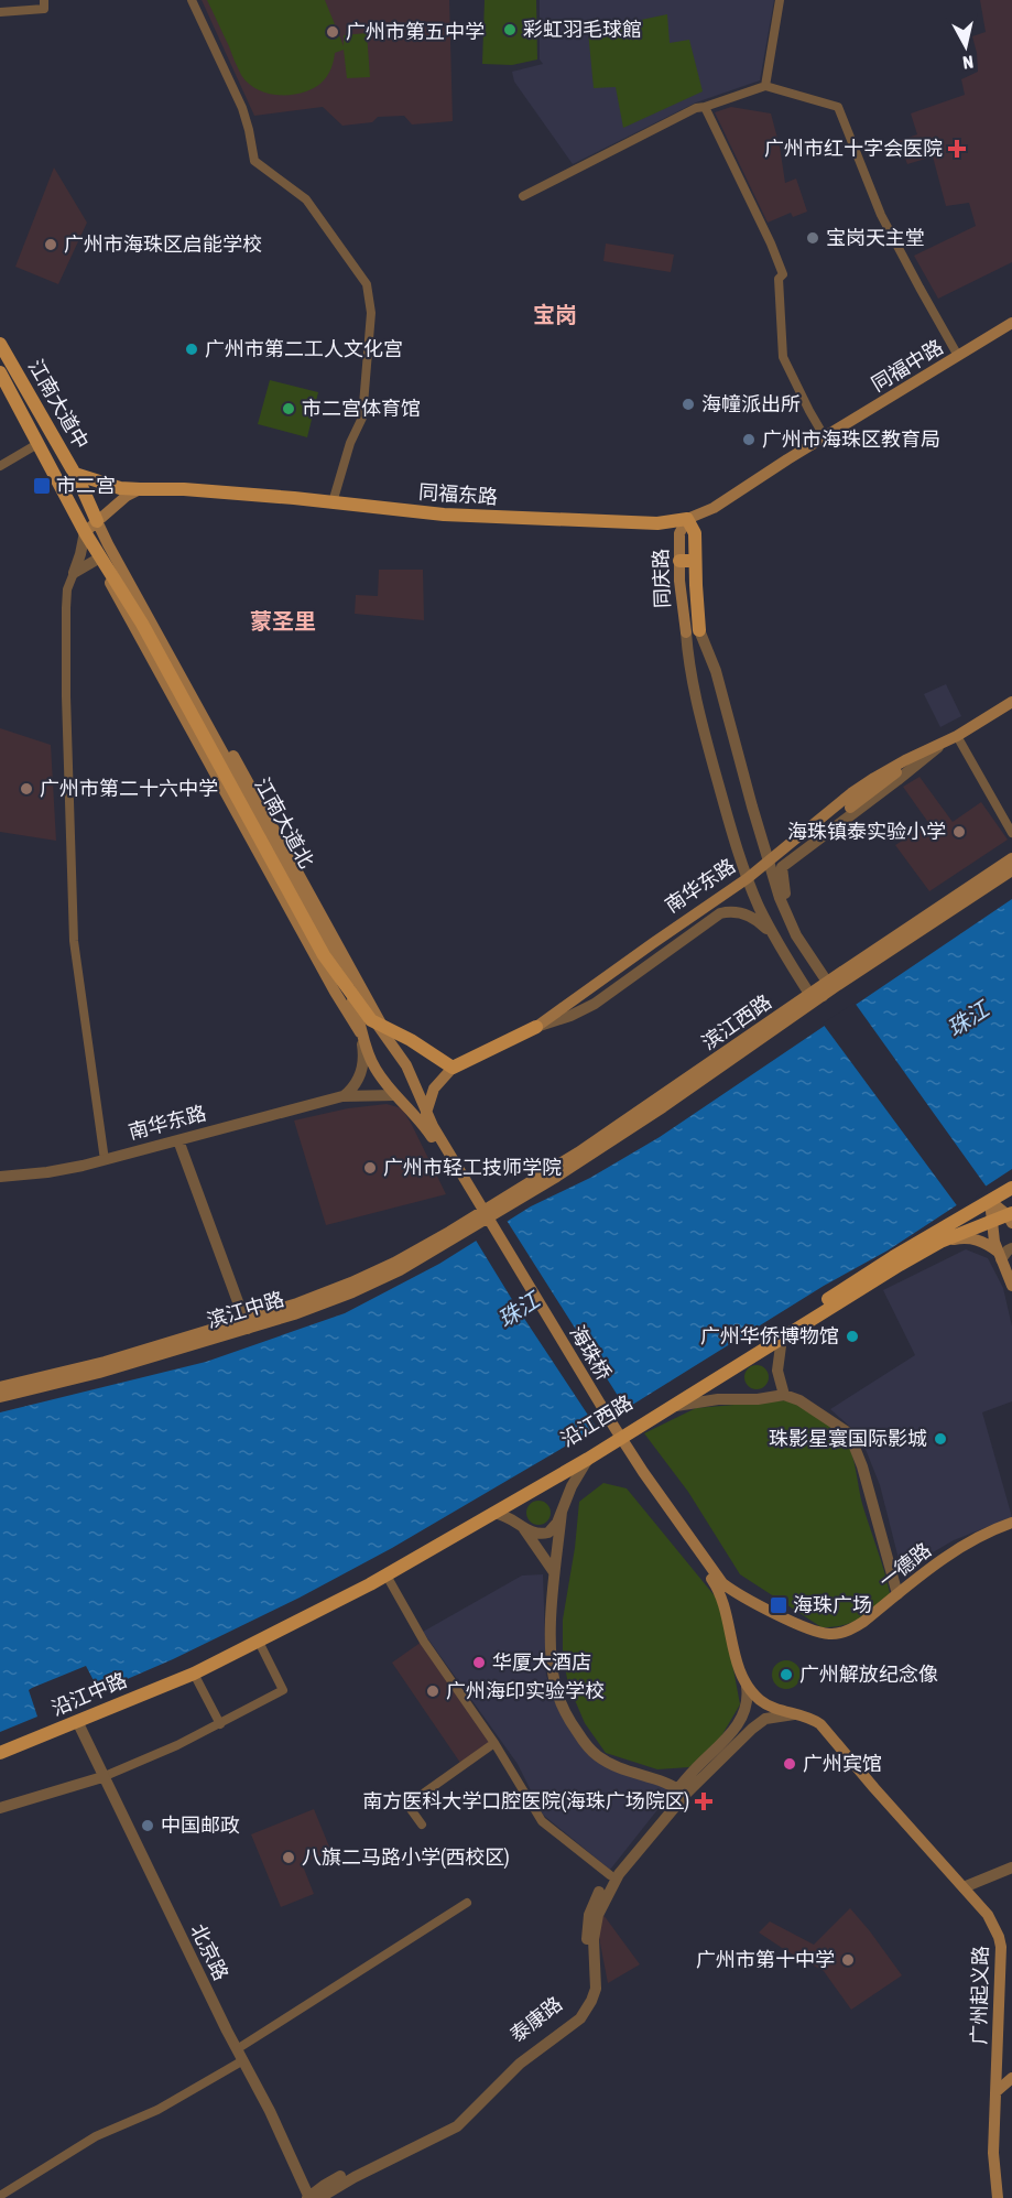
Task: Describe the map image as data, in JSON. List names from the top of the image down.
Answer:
{
  "streets": {
    "main road": [
      "同福中路",
      "江南大道中",
      "同福东路",
      "同庆路",
      "江南大道北",
      "南华东路",
      "滨江西路",
      "滨江中路",
      "海珠桥",
      "沿江西路",
      "一德路",
      "沿江中路",
      "广州起义路"
    ],
    "street": ["北京路", "泰康路"]
  },
  "crossings": [
    ["同福中路", "同福东路"],
    ["江南大道中", "同福东路"],
    ["江南大道中", "江南大道北"],
    ["同福东路", "同庆路"],
    ["江南大道北", "南华东路"],
    ["江南大道北", "海珠桥"],
    ["滨江西路", "滨江中路"],
    ["海珠桥", "一德路"],
    ["海珠桥", "广州起义路"],
    ["海珠桥", "泰康路"],
    ["沿江西路", "沿江中路"],
    ["沿江中路", "北京路"],
    ["北京路", "泰康路"],
    ["广州起义路", "泰康路"]
  ],
  "districts": ["宝岗", "蒙圣里"],
  "water": ["珠江"],
  "places": {
    "other": [
      "彩虹羽毛球館",
      "广州市第五中学",
      "宝岗天主堂",
      "广州市海珠区启能学校",
      "广州市第二工人文化宫",
      "海幢派出所",
      "市二宫体育馆",
      "广州市海珠区教育局",
      "广州市第二十六中学",
      "海珠镇泰实验小学",
      "广州市轻工技师学院",
      "广州华侨博物馆",
      "珠影星寰国际影城",
      "华厦大酒店",
      "广州解放纪念像",
      "广州海印实验学校",
      "广州宾馆",
      "中国邮政",
      "八旗二马路小学(西校区)",
      "广州市第十中学"
    ],
    "health": ["广州市红十字会医院", "南方医科大学口腔医院(海珠广场院区)"],
    "transit": ["市二宫", "海珠广场"]
  },
  "north": "bottom"
}
